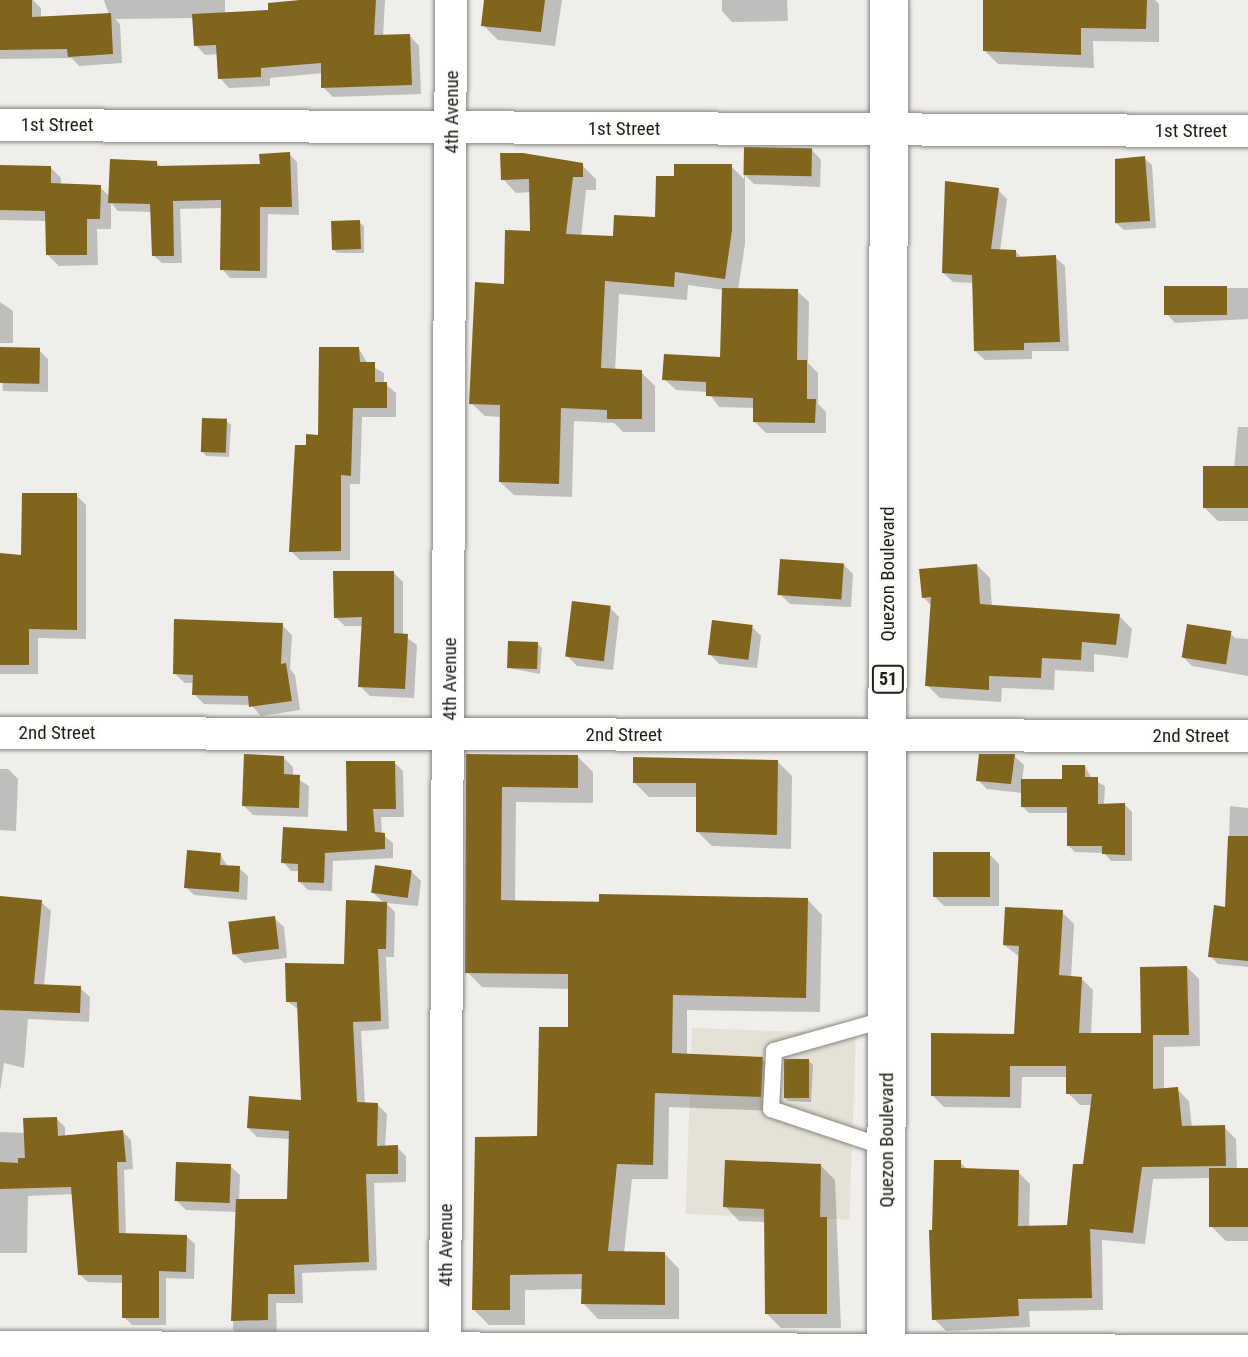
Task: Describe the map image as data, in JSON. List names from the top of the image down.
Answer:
{
  "streets": {
    "highway": ["Quezon Boulevard", "51"],
    "street": ["4th Avenue", "1st Street", "2nd Street"]
  },
  "crossings": [
    ["4th Avenue", "1st Street"],
    ["4th Avenue", "2nd Street"],
    ["1st Street", "Quezon Boulevard"],
    ["Quezon Boulevard", "2nd Street"]
  ]
}
